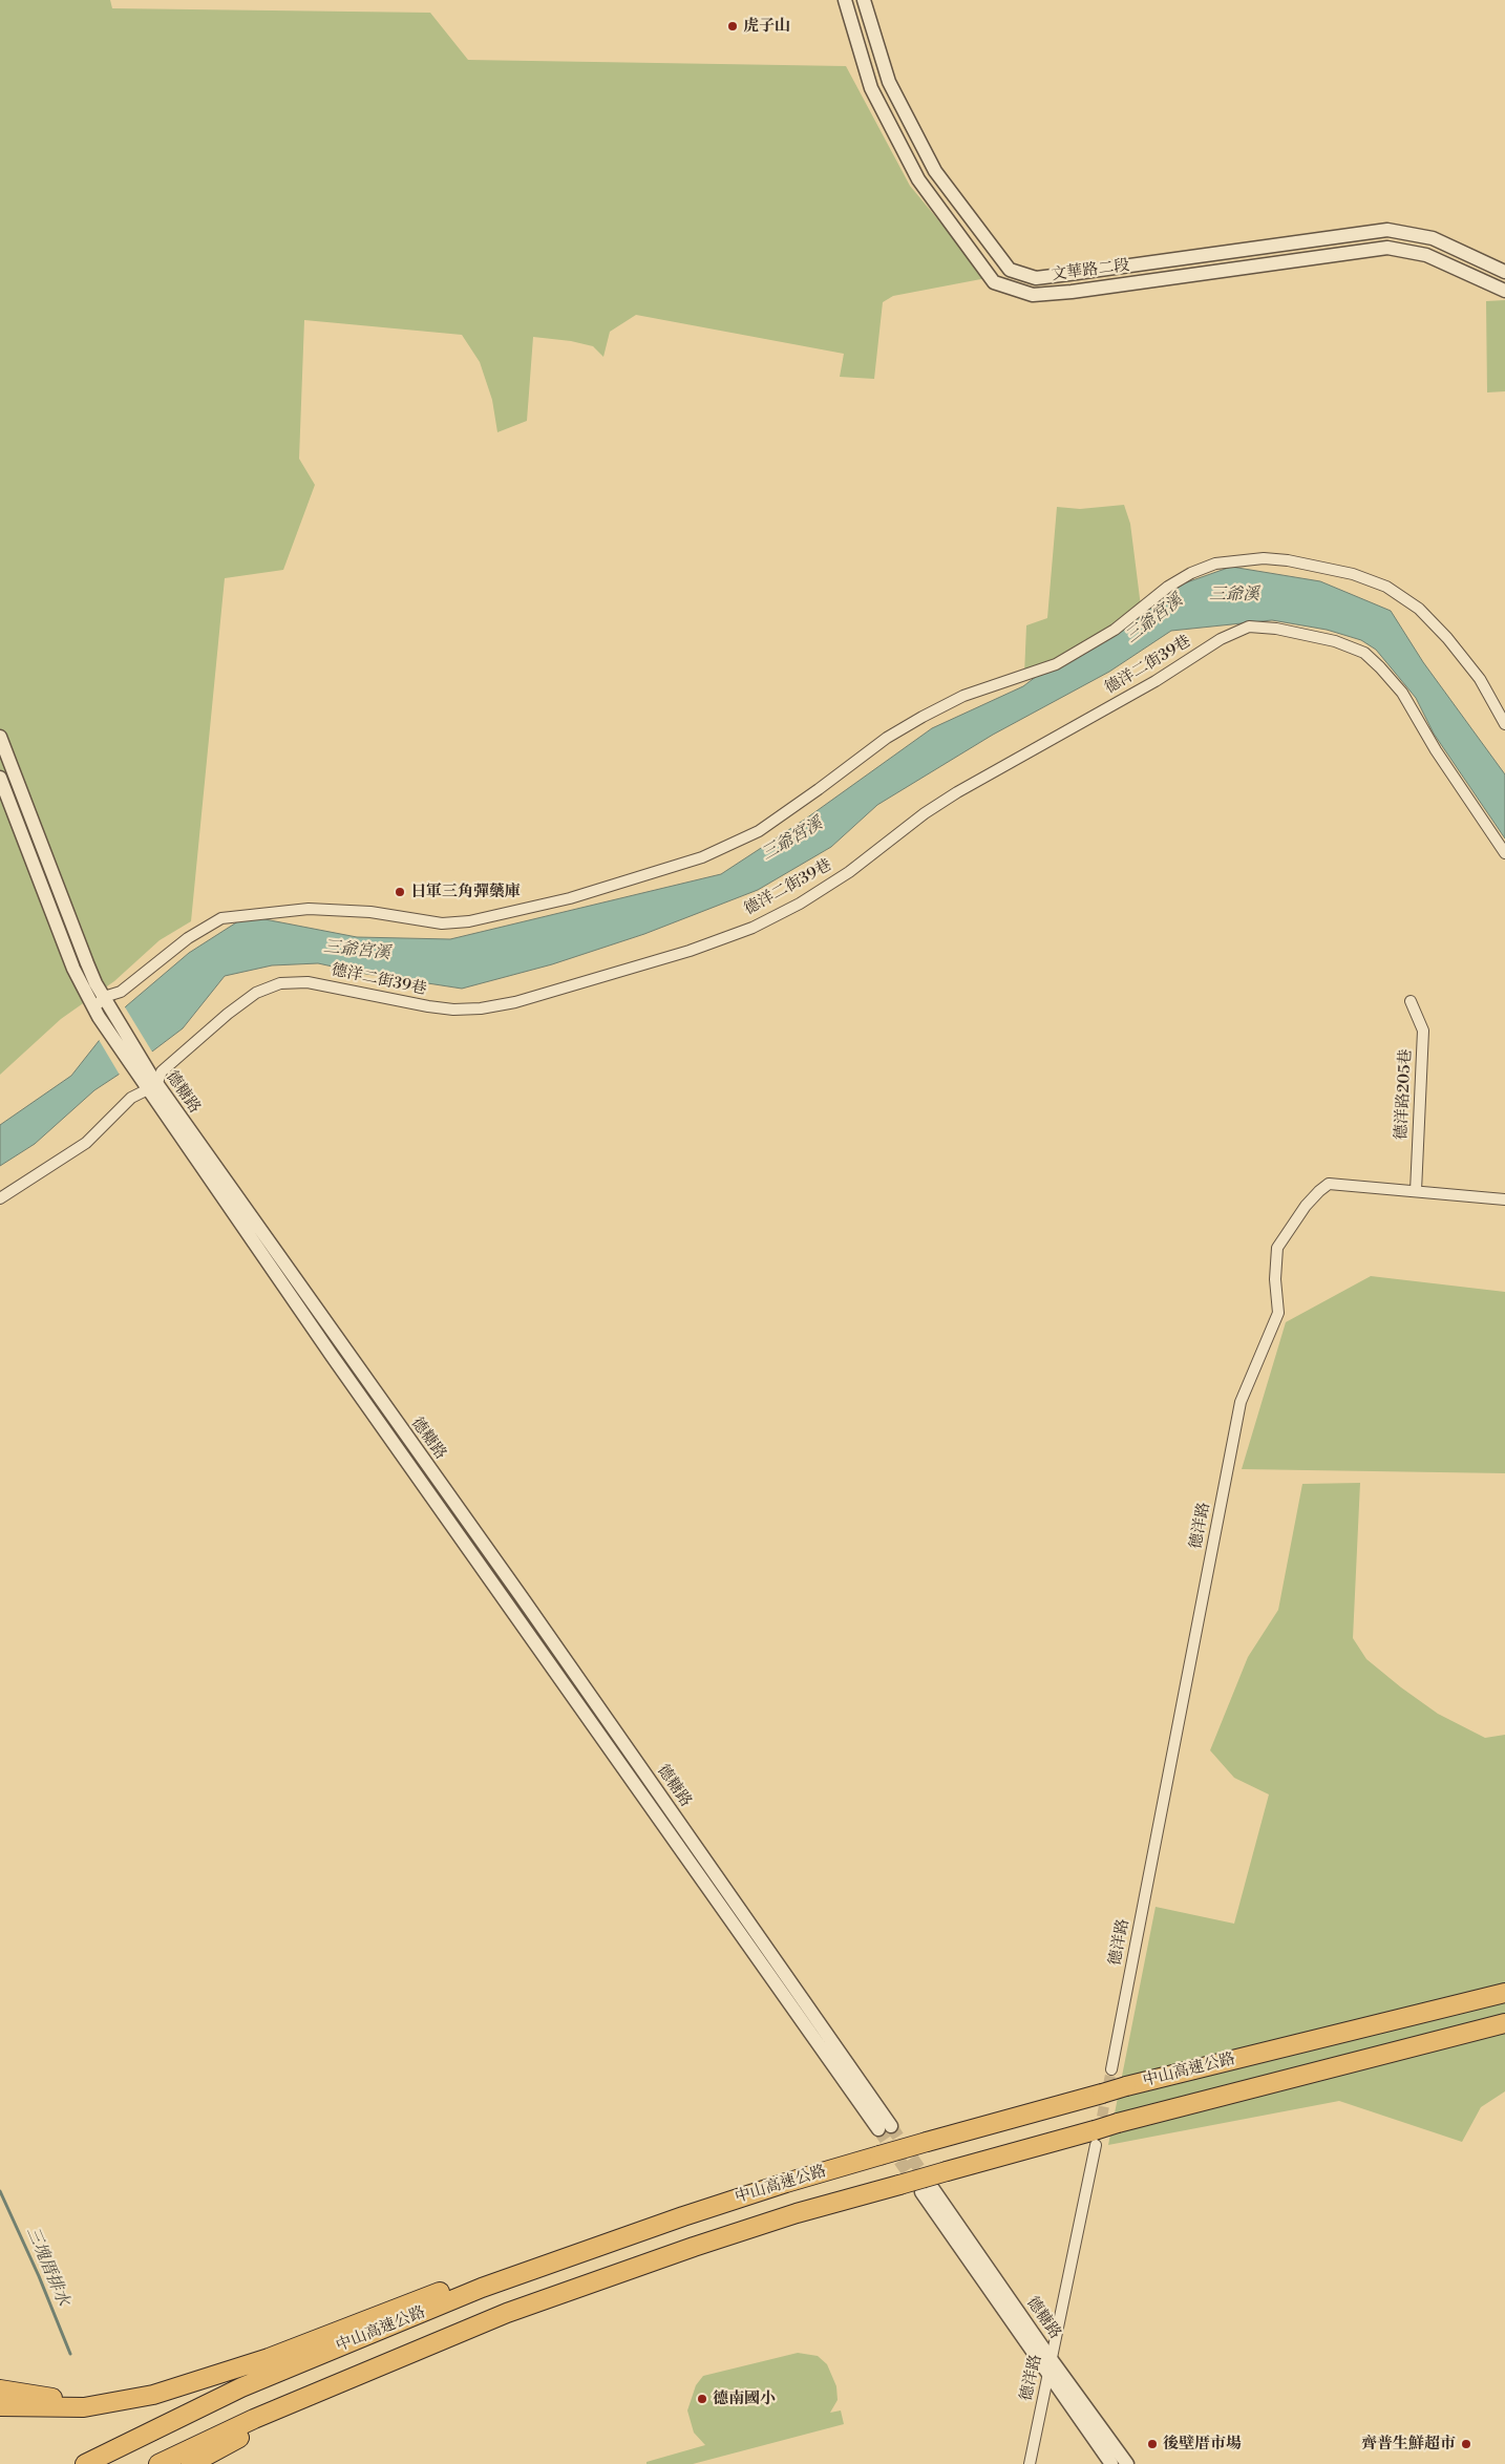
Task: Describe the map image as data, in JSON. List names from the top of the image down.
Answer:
{
  "streets": {
    "highway": ["中山高速公路"],
    "street": [
      "文華路二段",
      "德洋二街39巷",
      "德糖路",
      "德洋路205巷",
      "德洋路"
    ]
  },
  "crossings": [
    ["德洋二街39巷", "德糖路"],
    ["德糖路", "德洋路"],
    ["德洋路205巷", "德洋路"],
    ["德洋路", "中山高速公路"]
  ],
  "water": ["三爺溪", "三爺宮溪", "三塊厝排水"],
  "places": [
    "虎子山",
    "日軍三角彈藥庫",
    "德南國小",
    "後壁厝市場",
    "齊普生鮮超市"
  ]
}
